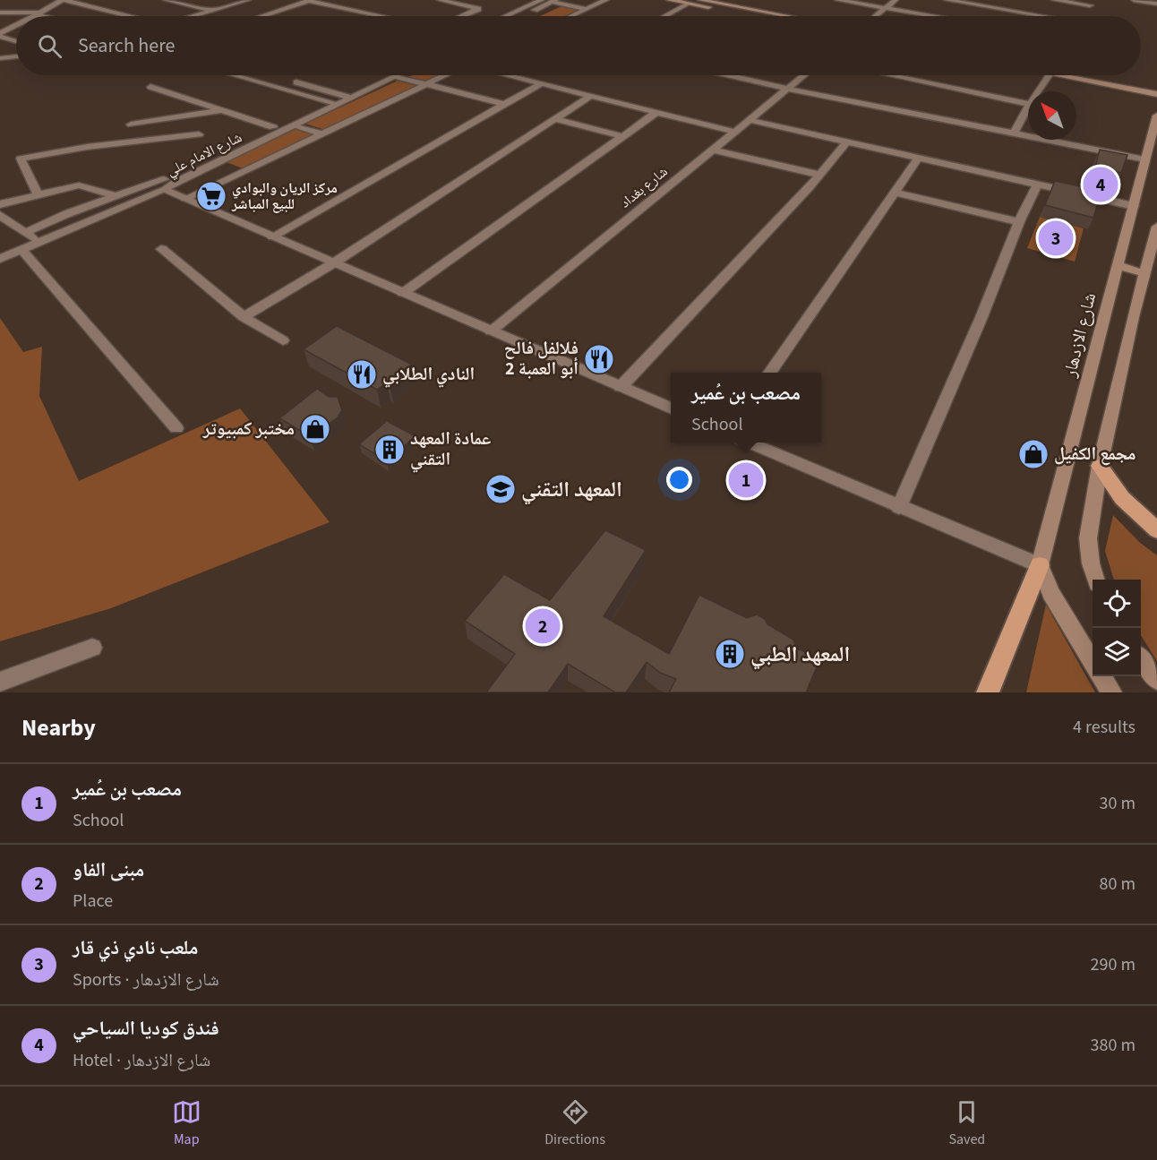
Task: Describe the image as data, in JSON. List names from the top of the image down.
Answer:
{
  "streets": {
    "main road": ["شارع الازدهار"],
    "street": ["شارع الامام علي", "شارع بغداد"]
  },
  "places": {
    "supermarket": ["مركز الريان والبوادي للبيع المباشر"],
    "restaurant": ["فلالفل فالح أبو العمبة 2", "النادي الطلابي"],
    "shop": ["مختبر كمبيوتر", "مجمع الكفيل"],
    "building": ["عمادة المعهد التقني", "المعهد الطبي"],
    "school or university": ["المعهد التقني"]
  },
  "north": "top left",
  "page": {
    "search": "Search here",
    "pins": [
      "4",
      "3",
      "1",
      "2"
    ],
    "popup": ["مصعب بن عُمير", "School"],
    "heading": ["Nearby", "4 results"],
    "list": [
      {
        "mark": "1",
        "name": "مصعب بن عُمير",
        "note": "School",
        "value": "30 m"
      },
      {
        "mark": "2",
        "name": "مبنى الفاو",
        "note": "Place",
        "value": "80 m"
      },
      {
        "mark": "3",
        "name": "ملعب نادي ذي قار",
        "note": "Sports · شارع الازدهار",
        "value": "290 m"
      },
      {
        "mark": "4",
        "name": "فندق كوديا السياحي",
        "note": "Hotel · شارع الازدهار",
        "value": "380 m"
      }
    ],
    "nav": ["Map", "Directions", "Saved"]
  }
}
